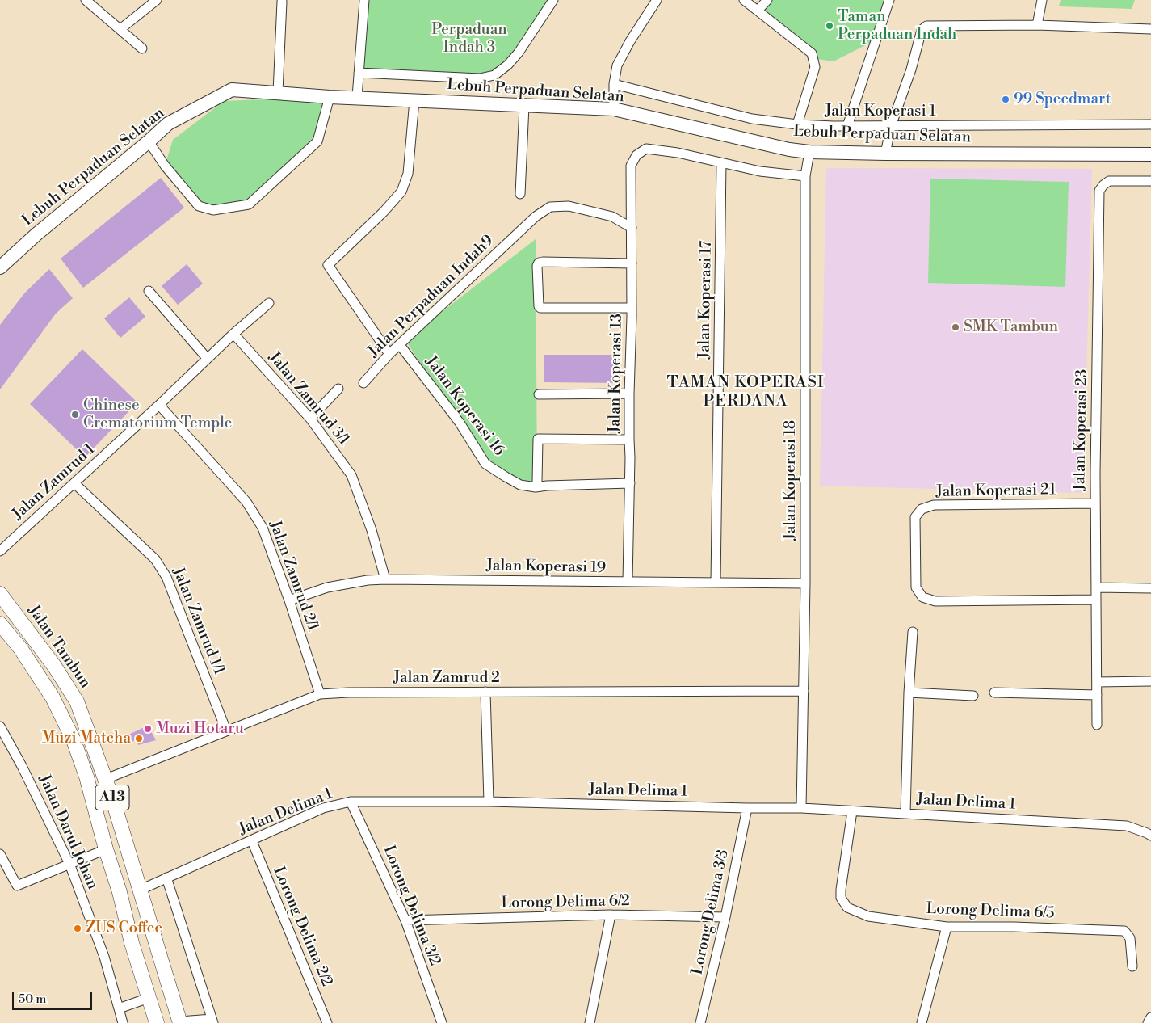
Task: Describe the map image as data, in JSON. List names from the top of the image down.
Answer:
{
  "streets": {
    "main road": ["Jalan Tambun", "A13"],
    "street": [
      "Lebuh Perpaduan Selatan",
      "Jalan Koperasi 1",
      "Jalan Perpaduan Indah9",
      "Jalan Koperasi 17",
      "Jalan Koperasi 13",
      "Jalan Zamrud 3/1",
      "Jalan Koperasi 16",
      "Jalan Koperasi 23",
      "Jalan Koperasi 18",
      "Jalan Zamrud 1",
      "Jalan Koperasi 21",
      "Jalan Koperasi 19",
      "Jalan Zamrud 2/1",
      "Jalan Zamrud 1/1",
      "Jalan Zamrud 2",
      "Jalan Delima 1",
      "Jalan Darul Johan",
      "Lorong Delima 6/2",
      "Lorong Delima 3/2",
      "Lorong Delima 6/5",
      "Lorong Delima 3/3",
      "Lorong Delima 2/2"
    ]
  },
  "crossings": [
    ["Lebuh Perpaduan Selatan", "Jalan Koperasi 18"],
    ["Jalan Perpaduan Indah9", "Jalan Koperasi 13"],
    ["Jalan Perpaduan Indah9", "Jalan Koperasi 16"],
    ["Jalan Koperasi 17", "Jalan Koperasi 13"],
    ["Jalan Koperasi 17", "Jalan Koperasi 19"],
    ["Jalan Koperasi 13", "Jalan Koperasi 16"],
    ["Jalan Koperasi 13", "Jalan Koperasi 19"],
    ["Jalan Zamrud 3/1", "Jalan Zamrud 1"],
    ["Jalan Zamrud 3/1", "Jalan Koperasi 19"],
    ["Jalan Koperasi 23", "Jalan Koperasi 21"],
    ["Jalan Koperasi 18", "Jalan Koperasi 19"],
    ["Jalan Koperasi 18", "Jalan Zamrud 2"],
    ["Jalan Koperasi 18", "Jalan Delima 1"],
    ["Jalan Zamrud 1", "Jalan Zamrud 2/1"],
    ["Jalan Zamrud 1", "Jalan Zamrud 1/1"],
    ["Jalan Koperasi 19", "Jalan Zamrud 2/1"],
    ["Jalan Zamrud 2/1", "Jalan Zamrud 2"],
    ["Jalan Zamrud 1/1", "Jalan Zamrud 2"],
    ["Jalan Tambun", "Jalan Zamrud 2"],
    ["Jalan Tambun", "Jalan Delima 1"],
    ["Jalan Delima 1", "Lorong Delima 3/2"],
    ["Jalan Delima 1", "Lorong Delima 6/5"],
    ["Jalan Delima 1", "Lorong Delima 3/3"],
    ["Jalan Delima 1", "Lorong Delima 2/2"],
    ["Lorong Delima 6/2", "Lorong Delima 3/2"],
    ["Lorong Delima 6/2", "Lorong Delima 3/3"]
  ],
  "districts": ["TAMAN KOPERASI PERDANA"],
  "parks": ["Perpaduan Indah 3"],
  "places": [
    "Taman Perpaduan Indah",
    "99 Speedmart",
    "SMK Tambun",
    "Chinese Crematorium Temple",
    "Muzi Hotaru",
    "Muzi Matcha",
    "ZUS Coffee"
  ],
  "scale_bar": "50 m"
}
